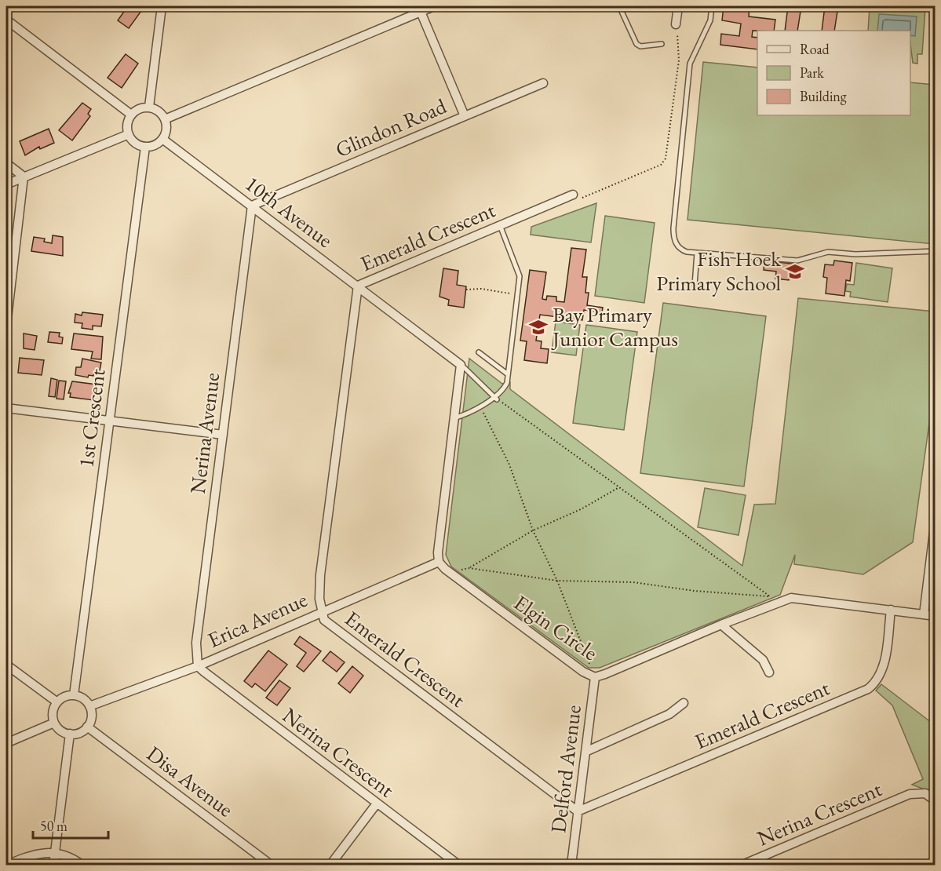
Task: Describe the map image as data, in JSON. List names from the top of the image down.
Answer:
{
  "streets": {
    "street": [
      "Glindon Road",
      "10th Avenue",
      "Emerald Crescent",
      "1st Crescent",
      "Nerina Avenue",
      "Erica Avenue",
      "Elgin Circle",
      "Nerina Crescent",
      "Delford Avenue",
      "Disa Avenue"
    ]
  },
  "crossings": [
    ["Glindon Road", "10th Avenue"],
    ["Glindon Road", "Nerina Avenue"],
    ["10th Avenue", "Emerald Crescent"],
    ["10th Avenue", "1st Crescent"],
    ["10th Avenue", "Nerina Avenue"],
    ["Emerald Crescent", "Erica Avenue"],
    ["Emerald Crescent", "Elgin Circle"],
    ["Emerald Crescent", "Delford Avenue"],
    ["1st Crescent", "Erica Avenue"],
    ["1st Crescent", "Disa Avenue"],
    ["Nerina Avenue", "Erica Avenue"],
    ["Nerina Avenue", "Nerina Crescent"],
    ["Erica Avenue", "Elgin Circle"],
    ["Erica Avenue", "Nerina Crescent"],
    ["Erica Avenue", "Disa Avenue"],
    ["Elgin Circle", "Delford Avenue"]
  ],
  "places": {
    "school or university": ["Fish Hoek Primary School", "Bay Primary Junior Campus"]
  },
  "legend": ["Road", "Park", "Building"],
  "scale_bar": "50 m"
}
